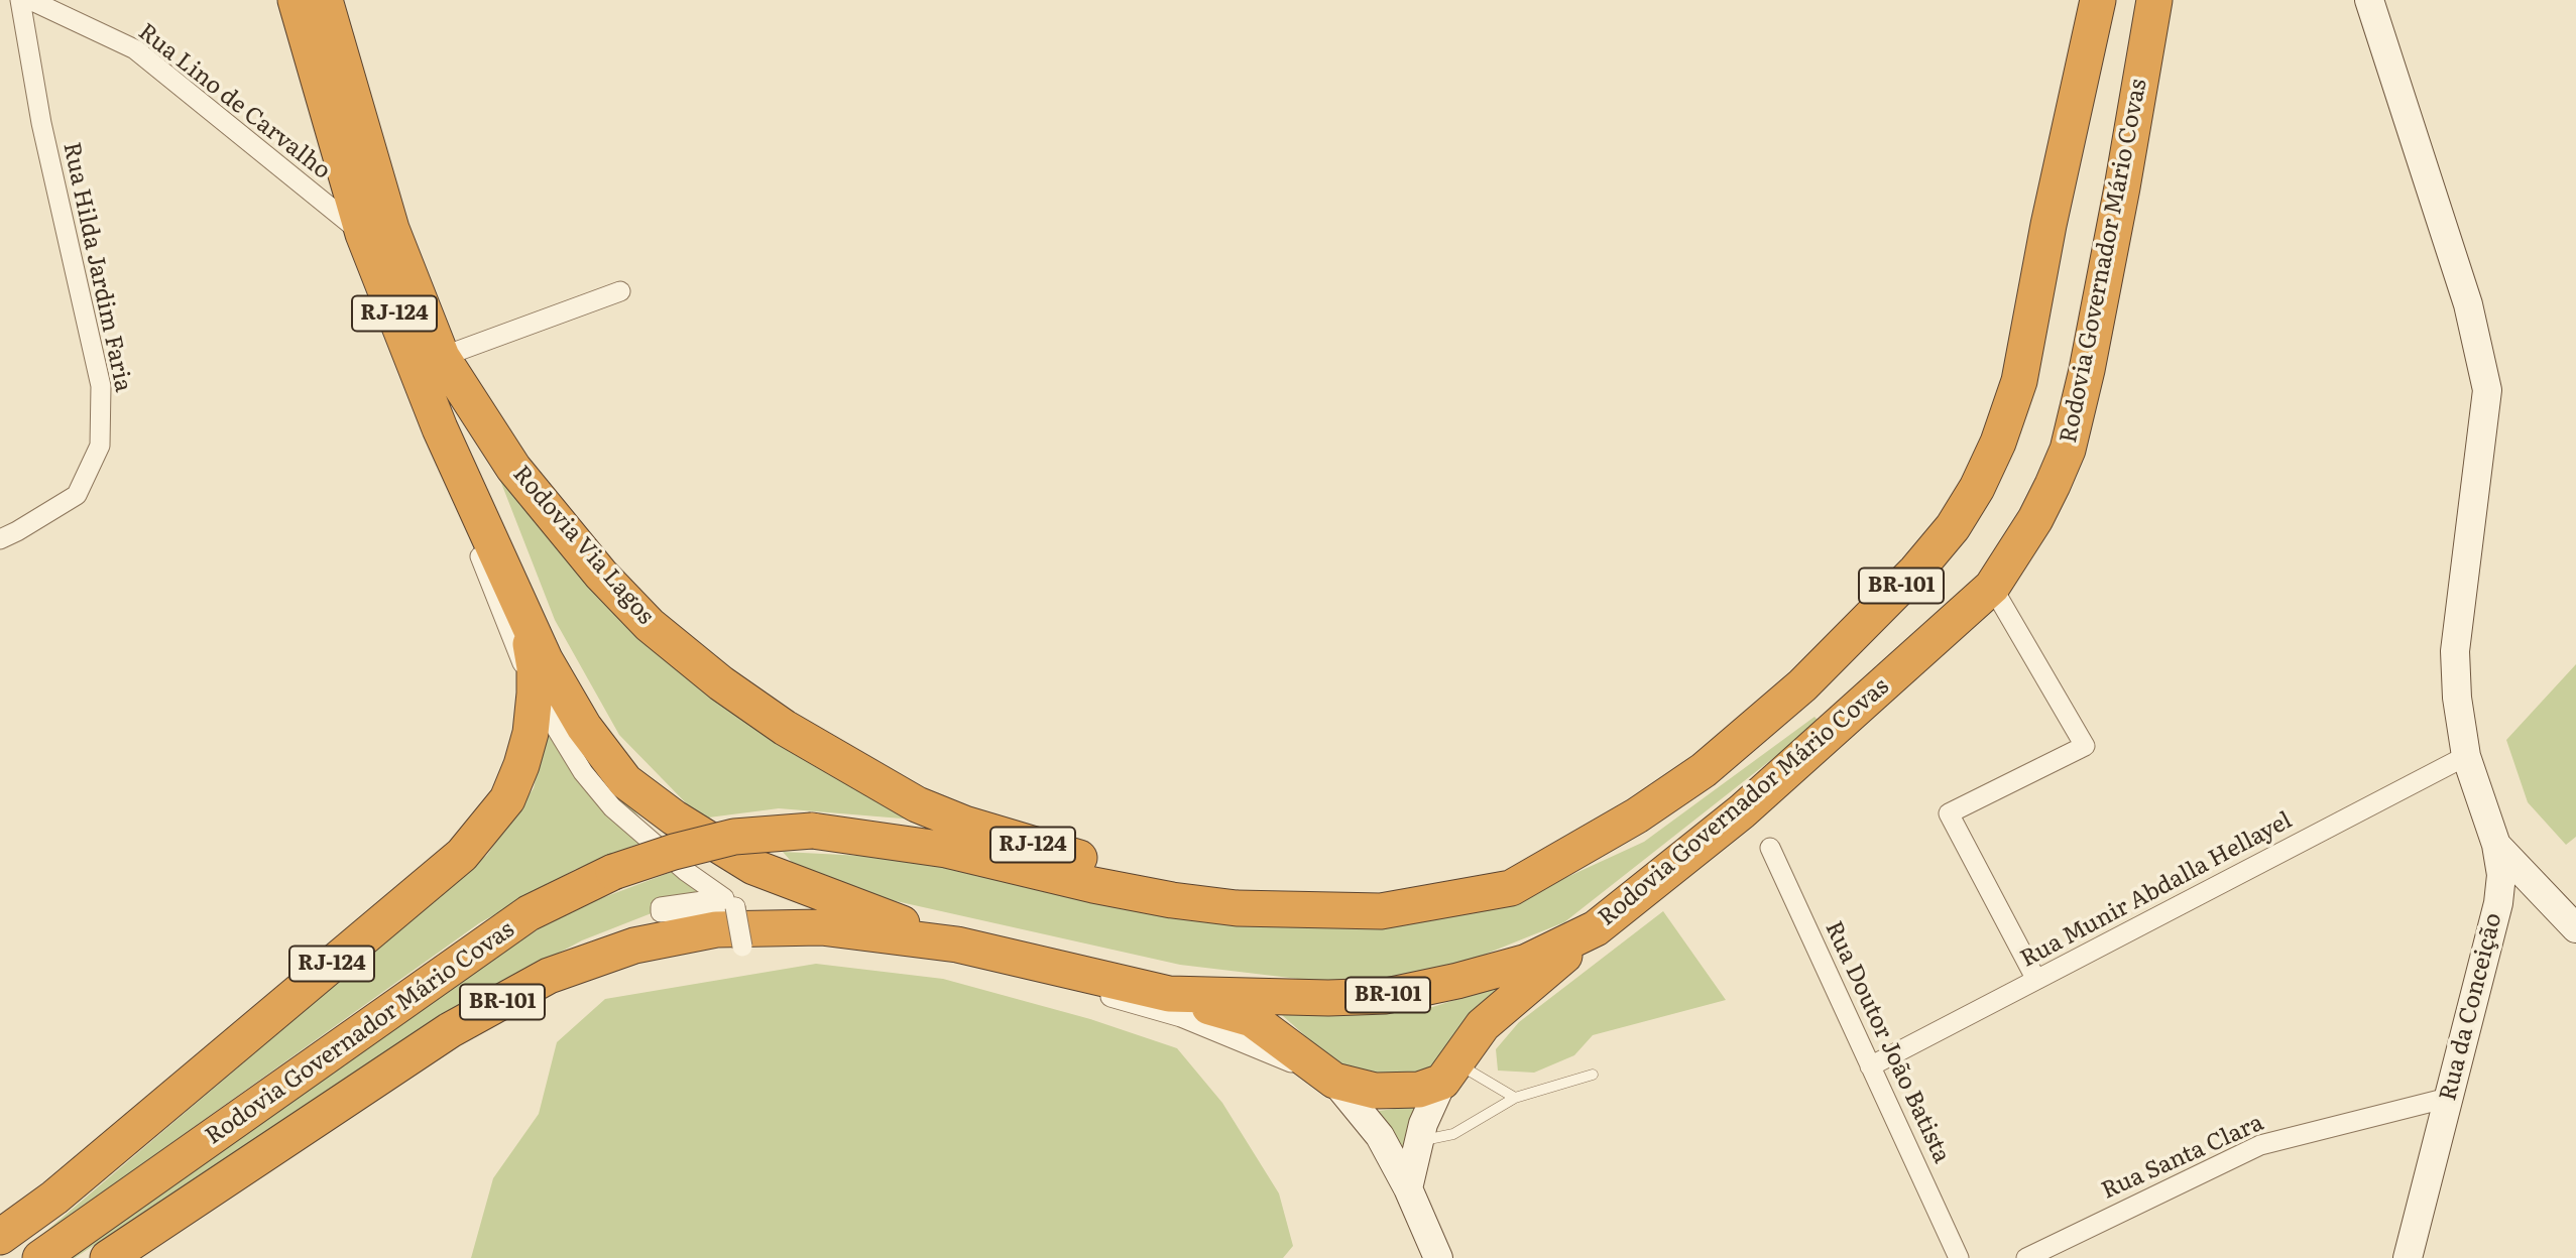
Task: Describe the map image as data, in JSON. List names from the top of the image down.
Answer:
{
  "streets": {
    "highway": [
      "Rodovia Governador Mário Covas",
      "RJ-124",
      "Rodovia Via Lagos",
      "BR-101"
    ],
    "main road": ["Rua da Conceição"],
    "street": [
      "Rua Lino de Carvalho",
      "Rua Hilda Jardim Faria",
      "Rua Munir Abdalla Hellayel",
      "Rua Doutor João Batista",
      "Rua Santa Clara"
    ]
  },
  "crossings": [
    ["Rua Lino de Carvalho", "RJ-124"],
    ["Rodovia Governador Mário Covas", "RJ-124"],
    ["Rodovia Governador Mário Covas", "Rodovia Via Lagos"],
    ["Rua Munir Abdalla Hellayel", "Rua da Conceição"],
    ["Rua Munir Abdalla Hellayel", "Rua Doutor João Batista"],
    ["Rua da Conceição", "Rua Santa Clara"]
  ]
}
